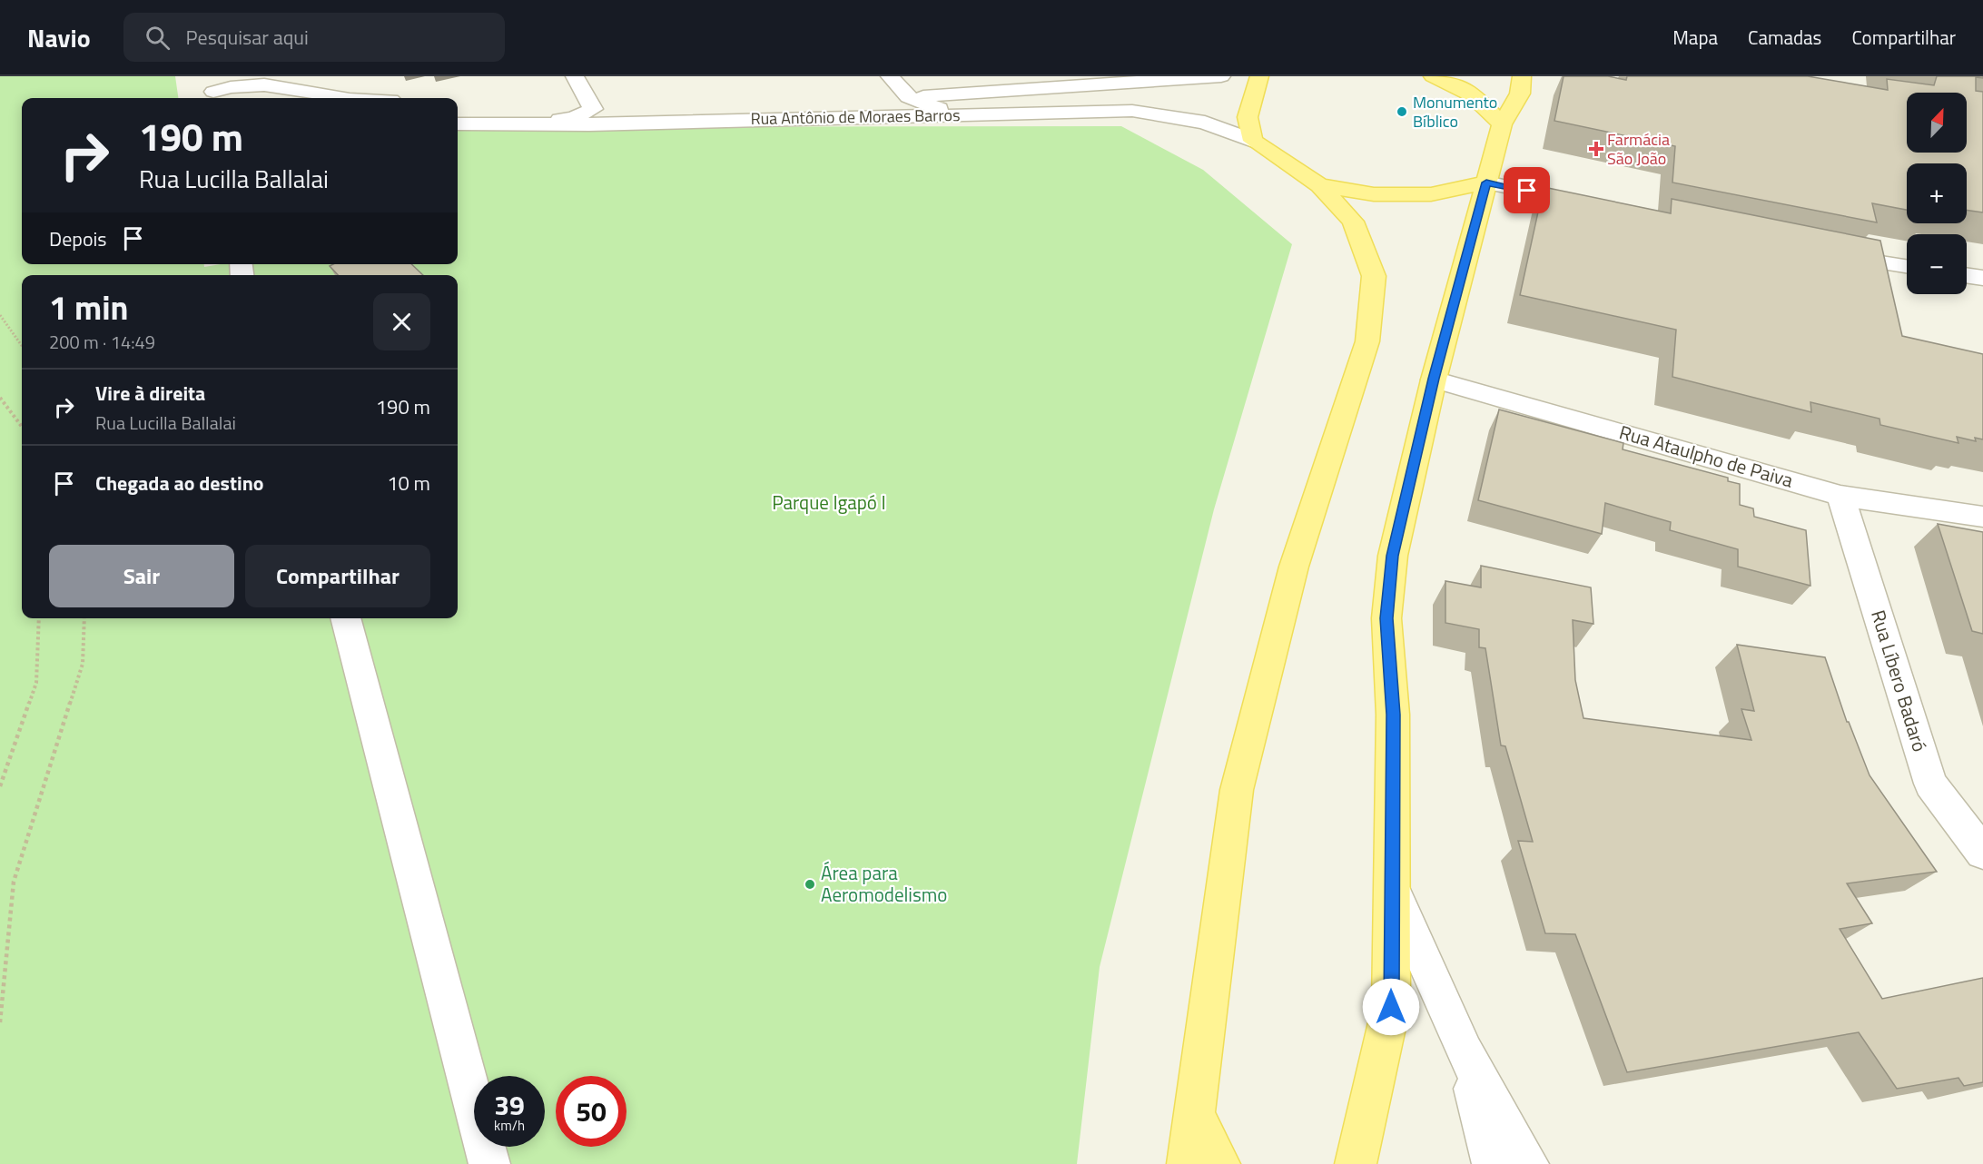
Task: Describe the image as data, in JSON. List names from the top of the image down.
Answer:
{
  "streets": {
    "street": ["Rua Antônio de Moraes Barros", "Rua Ataulpho de Paiva", "Rua Líbero Badaró"]
  },
  "crossings": [
    ["Rua Ataulpho de Paiva", "Rua Líbero Badaró"]
  ],
  "parks": ["Parque Igapó I"],
  "places": {
    "other": ["Monumento Bíblico", "Área para Aeromodelismo"],
    "health": ["Farmácia São João"]
  },
  "north": "top right",
  "page": {
    "header": "Navio",
    "search": "Pesquisar aqui",
    "nav": ["Mapa", "Camadas", "Compartilhar"],
    "map_buttons": ["+", "−"],
    "turn": ["190 m", "Rua Lucilla Ballalai"],
    "then": "Depois",
    "heading": ["1 min", "200 m · 14:49"],
    "list": [
      {
        "name": "Vire à direita",
        "note": "Rua Lucilla Ballalai",
        "value": "190 m"
      },
      {
        "name": "Chegada ao destino",
        "value": "10 m"
      }
    ],
    "buttons": ["Sair", "Compartilhar"],
    "speed": "39 km/h",
    "limit": "50"
  }
}
